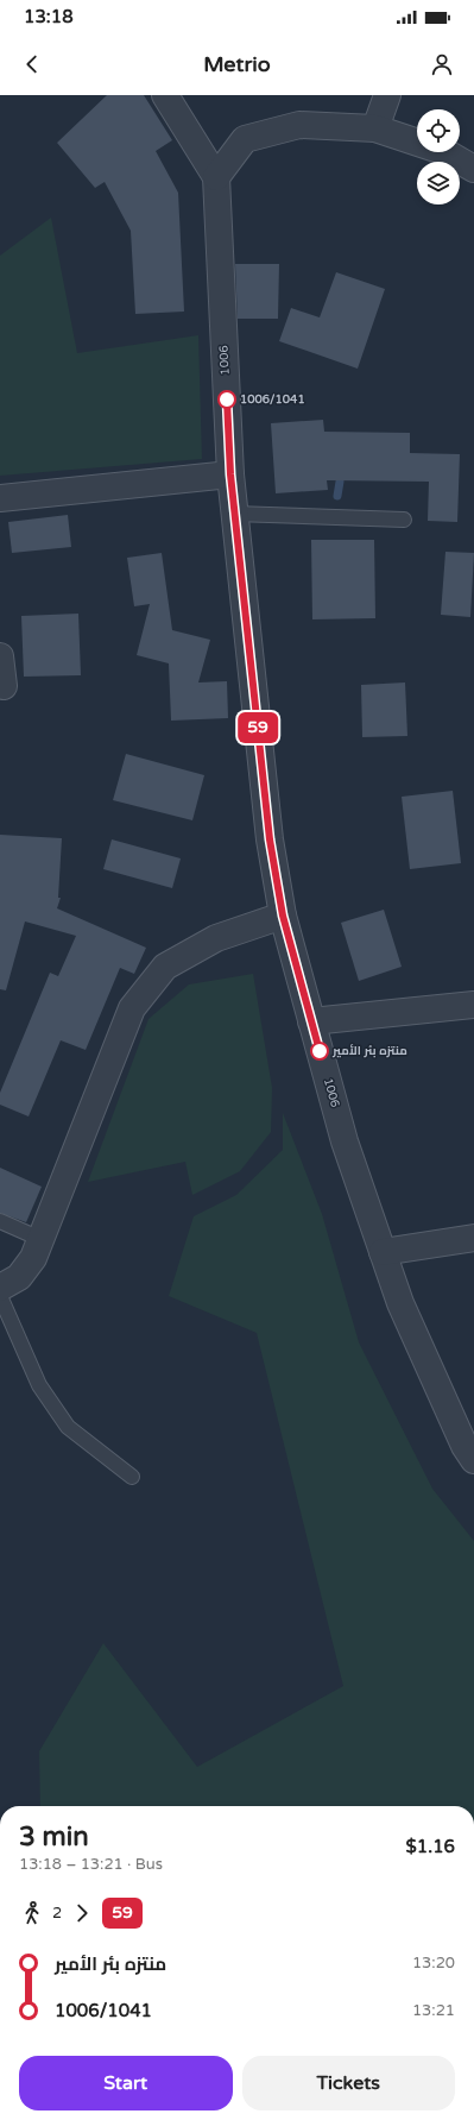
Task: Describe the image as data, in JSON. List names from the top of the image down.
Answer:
{
  "streets": {
    "street": ["1006"]
  },
  "places": ["1006/1041", "منتزه بئر الأمير"],
  "lines": ["bus line 59"],
  "page": {
    "status": "13:18",
    "header": "Metrio",
    "on_map": "59",
    "heading": ["3 min", "13:18 – 13:21 · Bus", "$1.16"],
    "legs": ["2", "59"],
    "list": [
      {
        "name": "منتزه بئر الأمير",
        "value": "13:20"
      },
      {
        "name": "1006/1041",
        "value": "13:21"
      }
    ],
    "buttons": ["Start", "Tickets"]
  }
}
